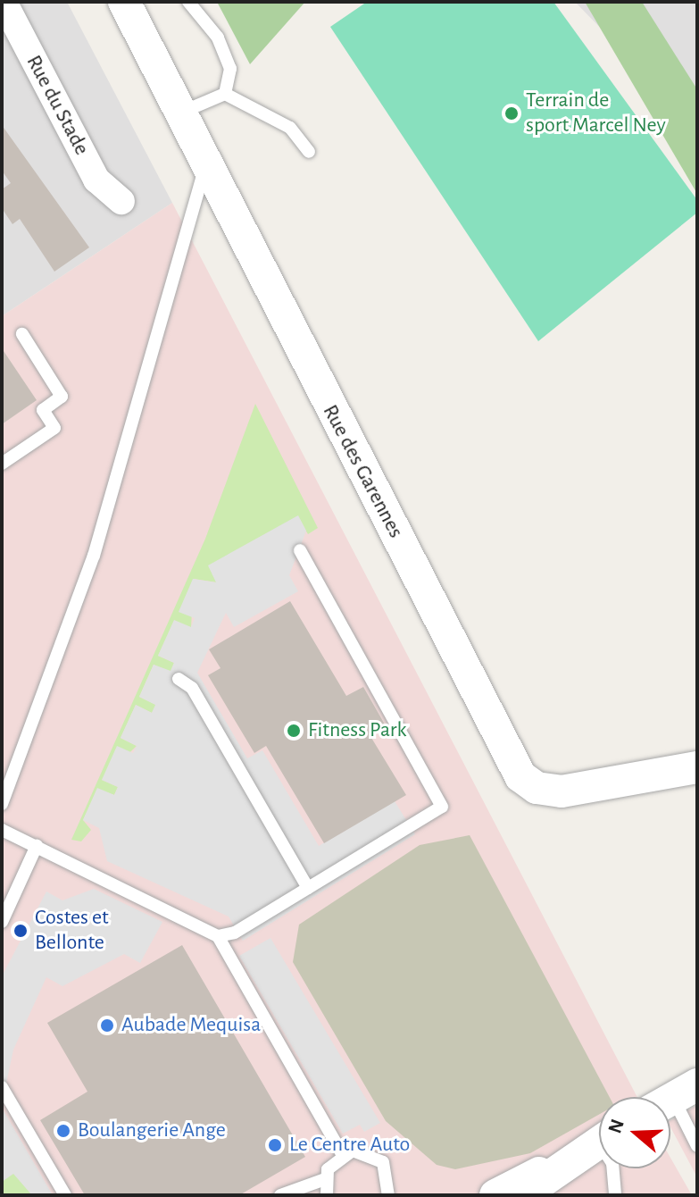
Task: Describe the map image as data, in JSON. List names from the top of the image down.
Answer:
{
  "streets": {
    "street": ["Rue du Stade", "Rue des Garennes"]
  },
  "places": [
    "Terrain de sport Marcel Ney",
    "Fitness Park",
    "Costes et Bellonte",
    "Aubade Mequisa",
    "Boulangerie Ange",
    "Le Centre Auto"
  ],
  "north": "left"
}
